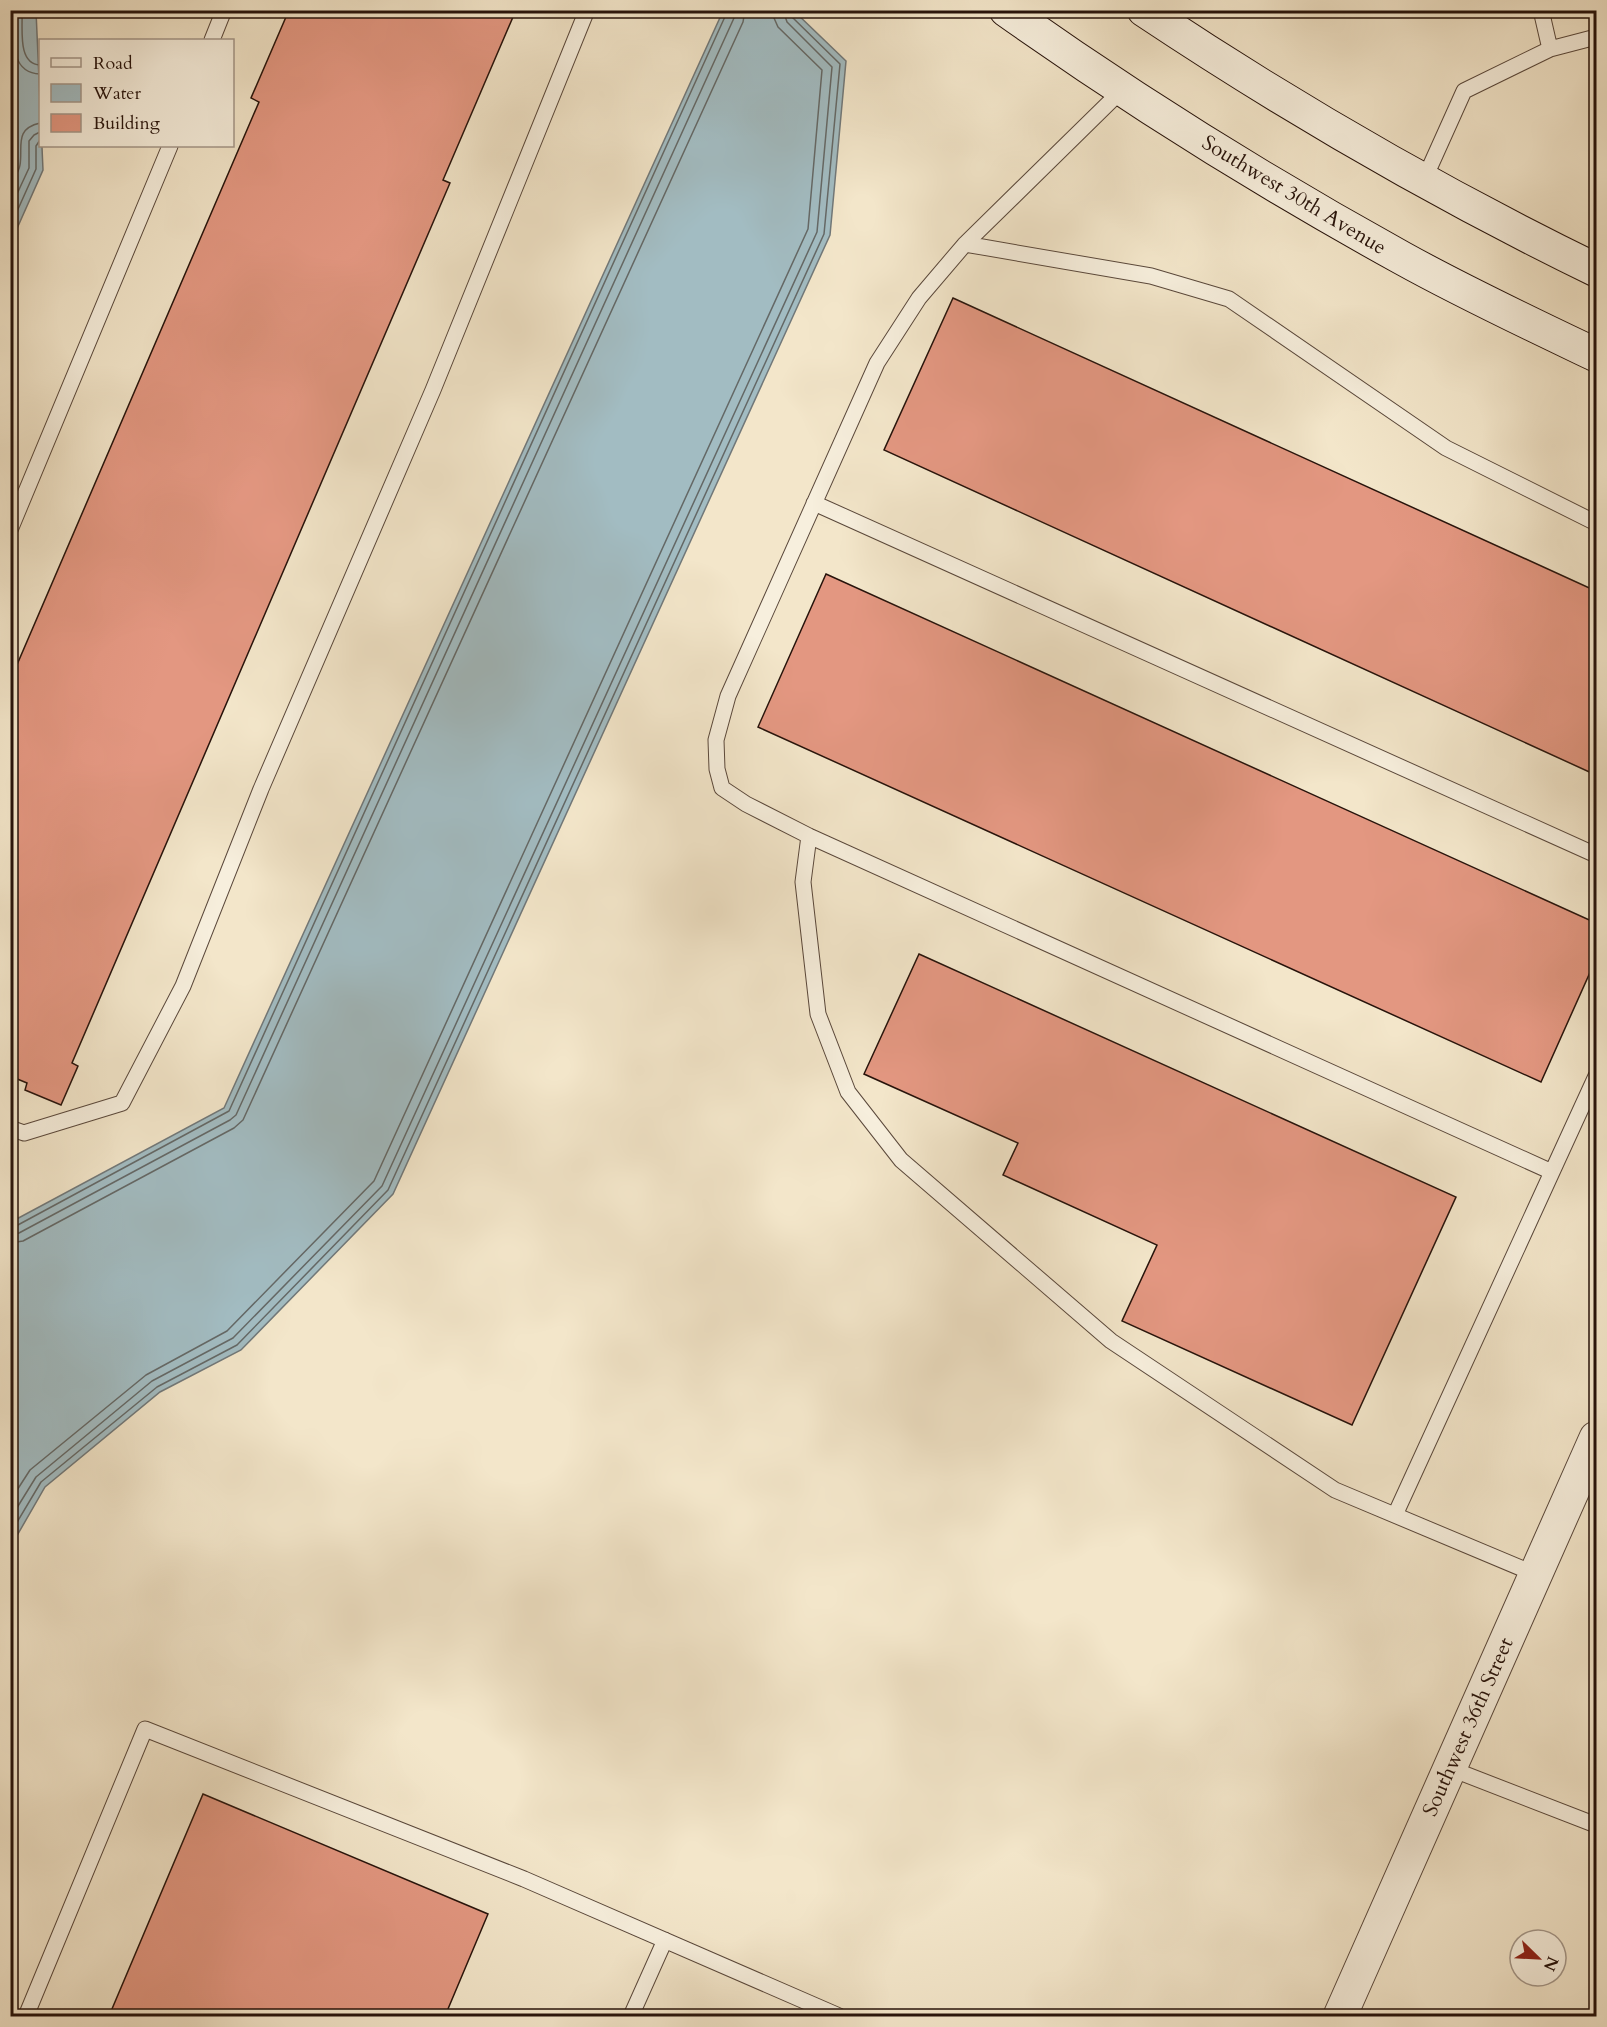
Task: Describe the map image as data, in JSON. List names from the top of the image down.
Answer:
{
  "streets": {
    "main road": ["Southwest 30th Avenue", "Southwest 36th Street"]
  },
  "legend": ["Road", "Water", "Building"],
  "north": "bottom right"
}
